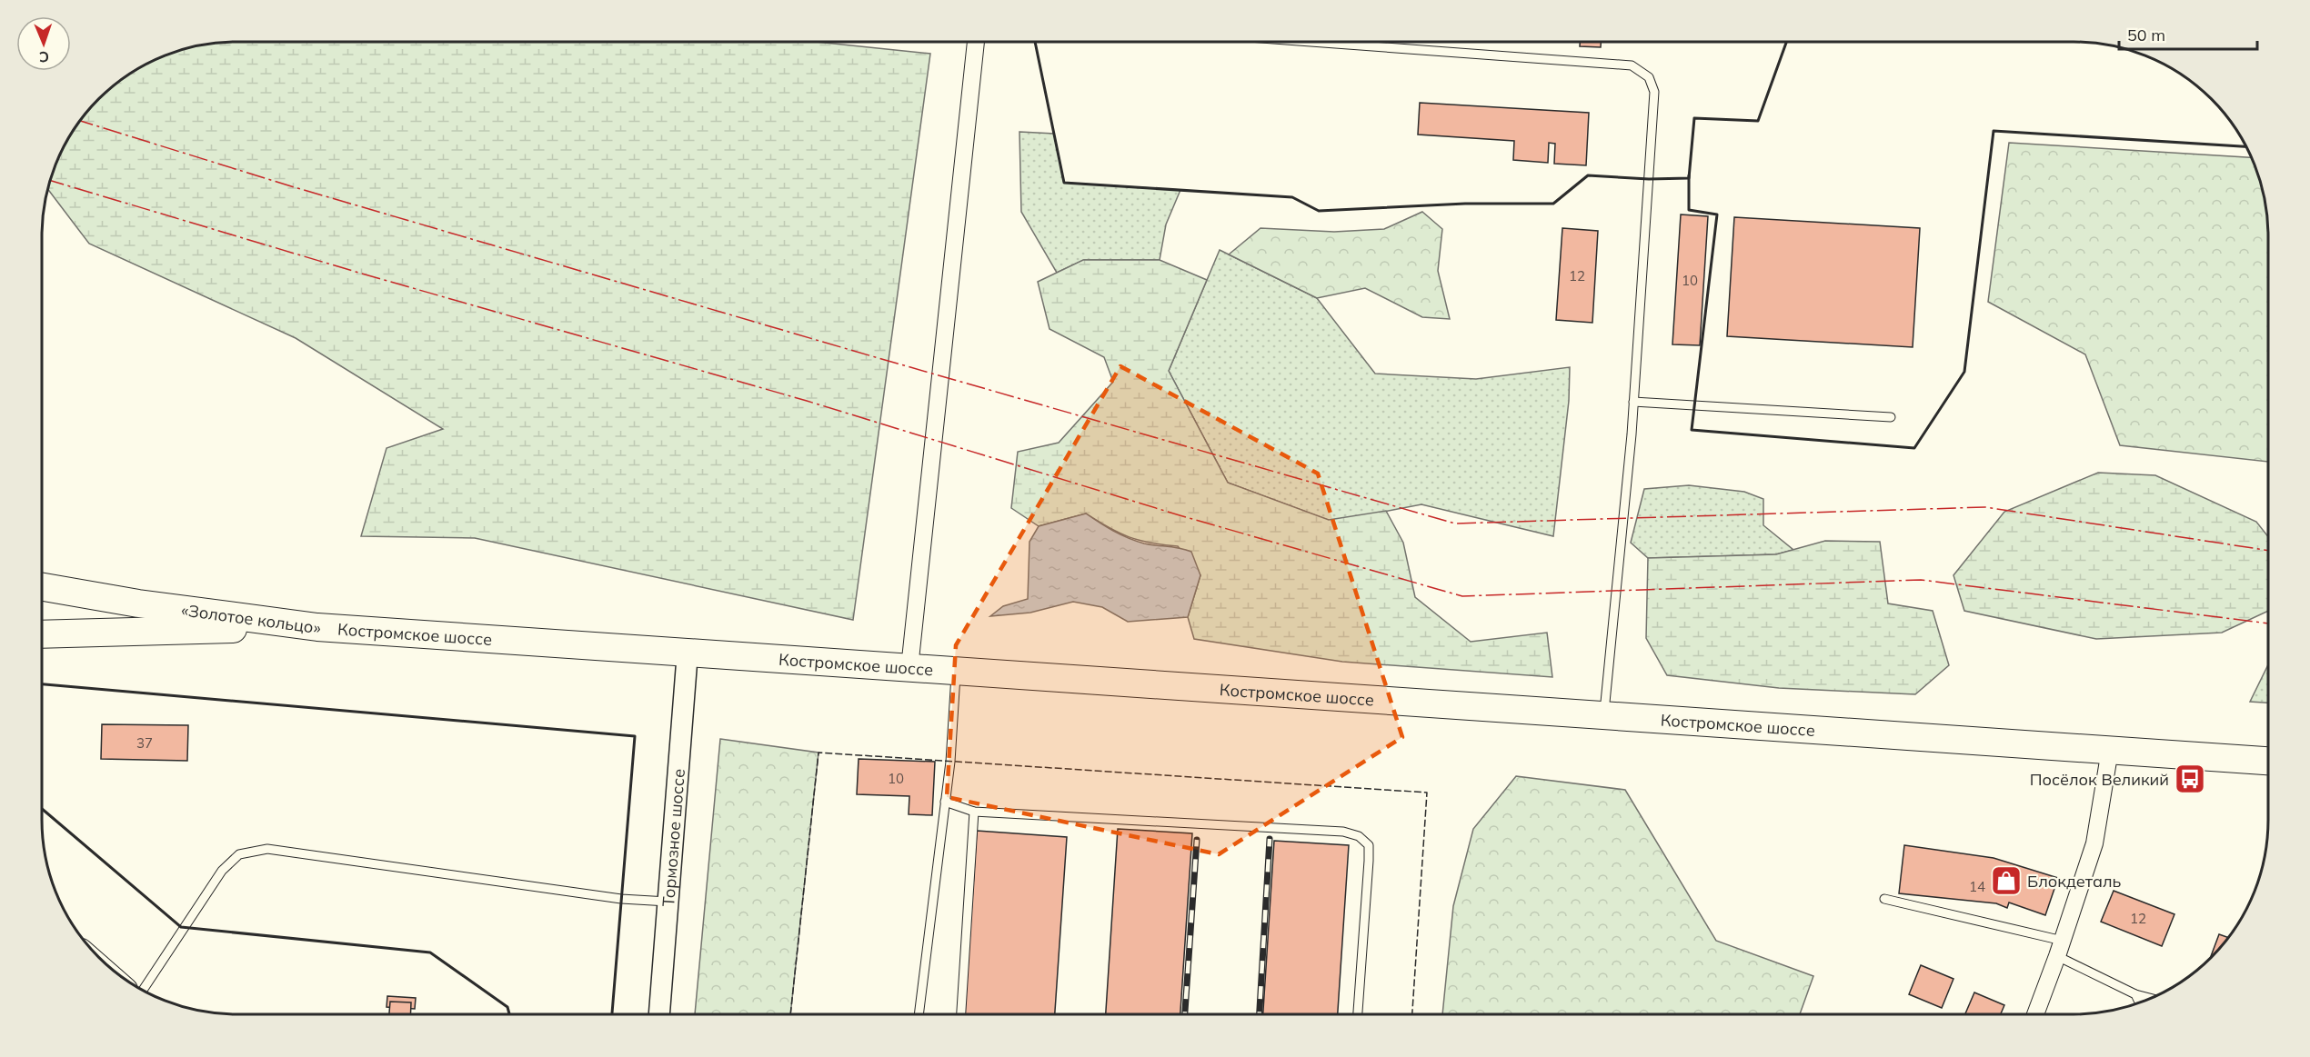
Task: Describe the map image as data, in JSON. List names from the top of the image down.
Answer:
{
  "streets": {
    "highway": ["«Золотое кольцо»", "Костромское шоссе"],
    "street": ["Тормозное шоссе"]
  },
  "crossings": [
    ["«Золотое кольцо»", "Костромское шоссе"],
    ["Костромское шоссе", "Тормозное шоссе"]
  ],
  "places": {
    "bus stop": ["Посёлок Великий"],
    "shop": ["Блокдеталь"]
  },
  "house_numbers": [
    "12",
    "10",
    "37",
    "10",
    "14",
    "12"
  ],
  "scale_bar": "50 m",
  "north": "bottom"
}
